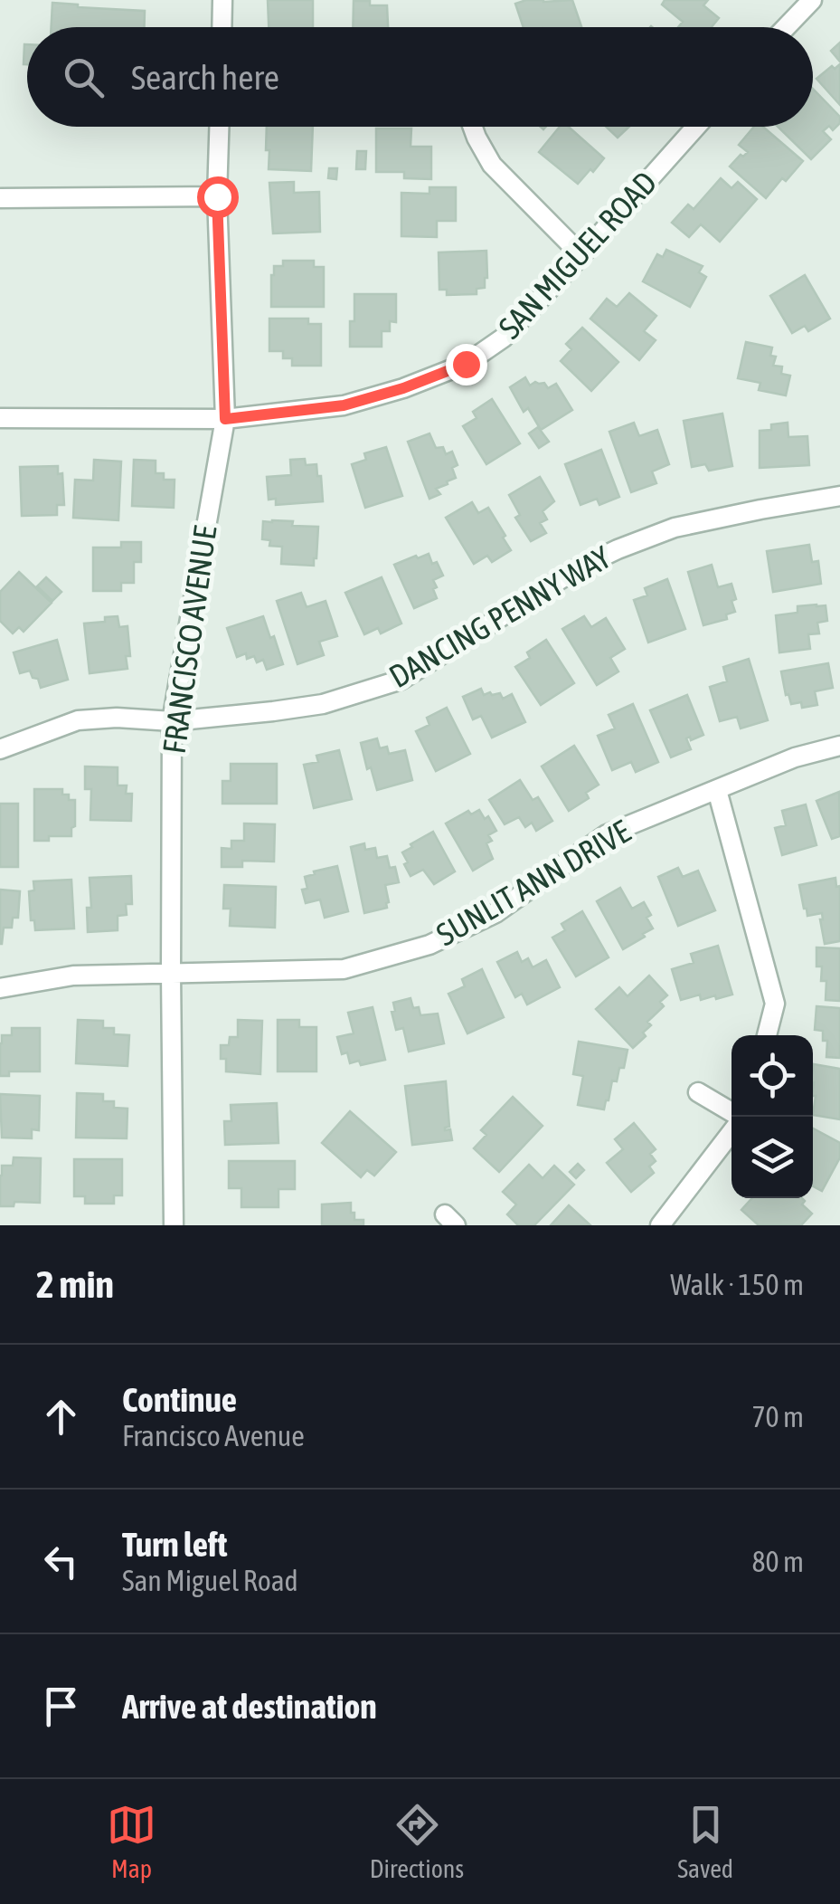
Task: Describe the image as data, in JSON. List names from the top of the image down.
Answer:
{
  "streets": {
    "street": [
      "SAN MIGUEL ROAD",
      "DANCING PENNY WAY",
      "FRANCISCO AVENUE",
      "SUNLIT ANN DRIVE"
    ]
  },
  "crossings": [
    ["SAN MIGUEL ROAD", "FRANCISCO AVENUE"],
    ["DANCING PENNY WAY", "FRANCISCO AVENUE"],
    ["FRANCISCO AVENUE", "SUNLIT ANN DRIVE"]
  ],
  "page": {
    "search": "Search here",
    "heading": ["2 min", "Walk · 150 m"],
    "list": [
      ["Continue", "Francisco Avenue", "70 m"],
      ["Turn left", "San Miguel Road", "80 m"],
      "Arrive at destination"
    ],
    "nav": ["Map", "Directions", "Saved"]
  }
}
